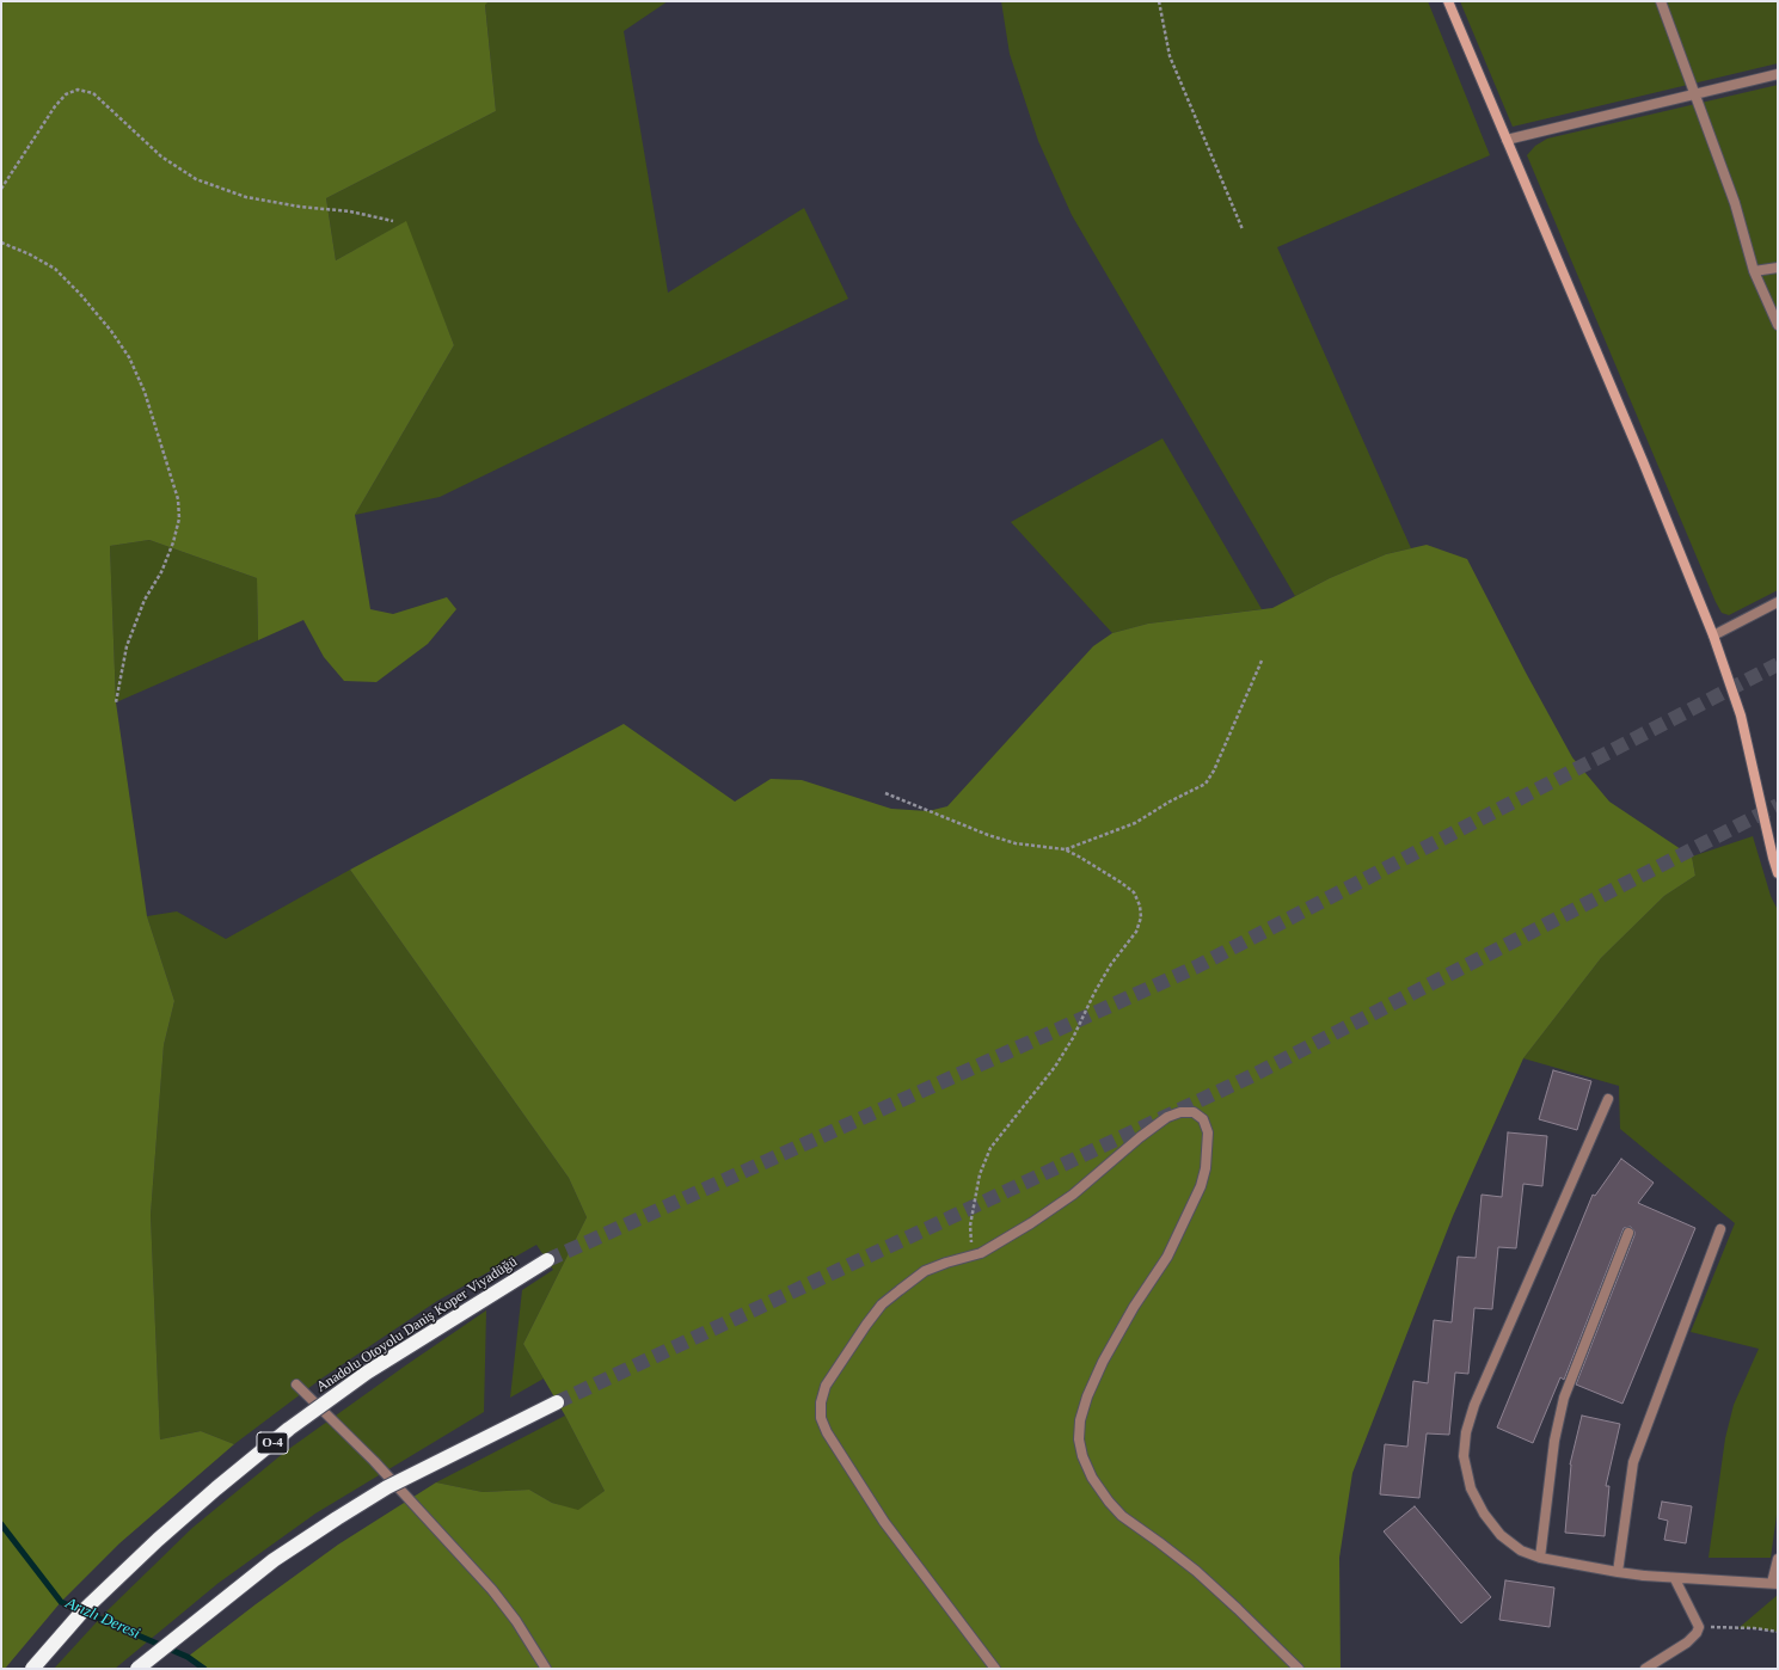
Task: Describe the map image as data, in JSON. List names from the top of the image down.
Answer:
{
  "streets": {
    "highway": ["Anadolu Otoyolu Daniş Koper Viyadüğü", "O-4"]
  },
  "water": ["Arızlı Deresi"]
}
